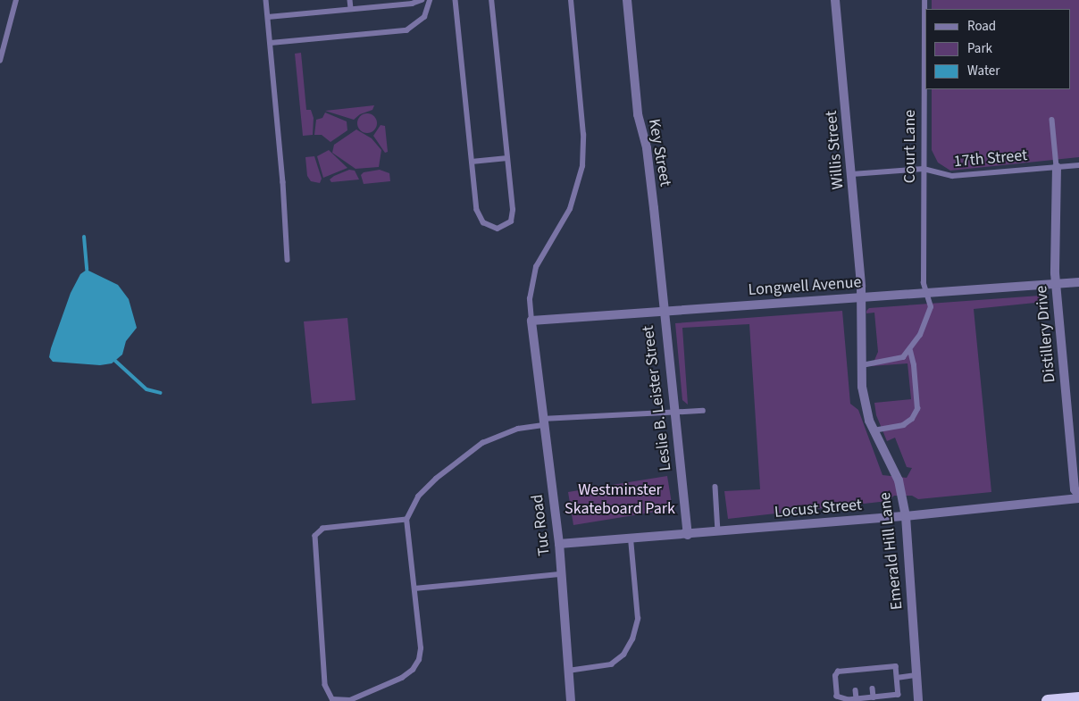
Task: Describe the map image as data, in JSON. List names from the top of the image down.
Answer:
{
  "streets": {
    "street": [
      "Willis Street",
      "Key Street",
      "Longwell Avenue",
      "Distillery Drive",
      "Leslie B. Leister Street",
      "Locust Street",
      "Tuc Road",
      "Emerald Hill Lane"
    ],
    "lane": ["Court Lane", "17th Street"]
  },
  "crossings": [
    ["Court Lane", "17th Street"],
    ["Court Lane", "Longwell Avenue"],
    ["Willis Street", "17th Street"],
    ["Willis Street", "Longwell Avenue"],
    ["Willis Street", "Emerald Hill Lane"],
    ["Key Street", "Longwell Avenue"],
    ["Key Street", "Leslie B. Leister Street"],
    ["17th Street", "Distillery Drive"],
    ["Longwell Avenue", "Distillery Drive"],
    ["Longwell Avenue", "Leslie B. Leister Street"],
    ["Longwell Avenue", "Tuc Road"],
    ["Longwell Avenue", "Emerald Hill Lane"],
    ["Distillery Drive", "Locust Street"],
    ["Leslie B. Leister Street", "Locust Street"],
    ["Locust Street", "Tuc Road"],
    ["Locust Street", "Emerald Hill Lane"]
  ],
  "parks": ["Westminster Skateboard Park"],
  "legend": ["Road", "Park", "Water"]
}
